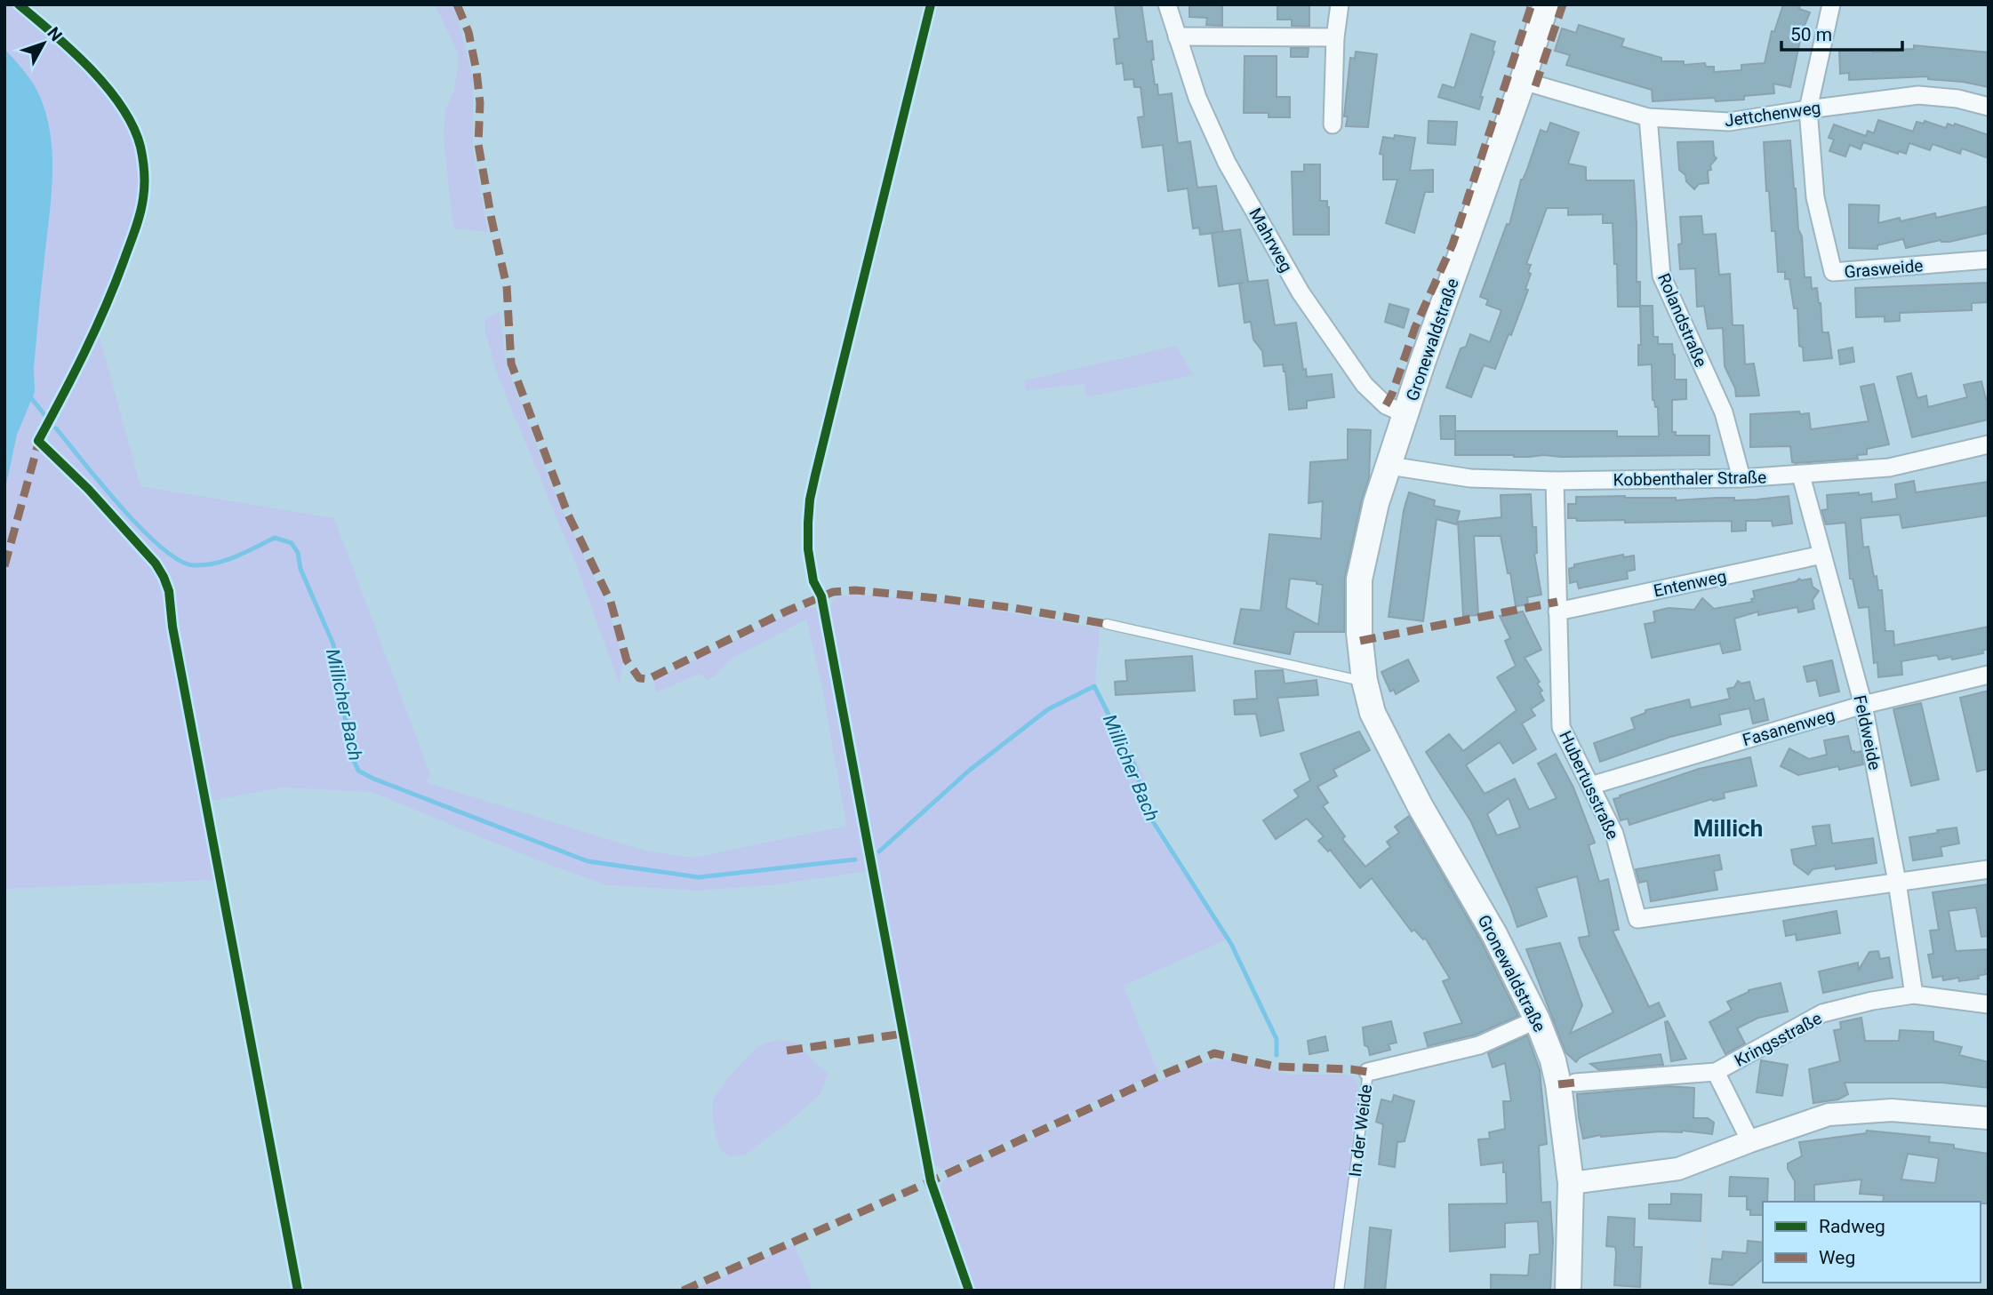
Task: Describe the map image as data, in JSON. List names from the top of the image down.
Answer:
{
  "streets": {
    "main road": ["Gronewaldstraße"],
    "street": [
      "Jettchenweg",
      "Mahrweg",
      "Grasweide",
      "Rolandstraße",
      "Kobbenthaler Straße",
      "Entenweg",
      "Fasanenweg",
      "Feldweide",
      "Hubertusstraße",
      "Kringsstraße",
      "In der Weide"
    ]
  },
  "crossings": [
    ["Jettchenweg", "Grasweide"],
    ["Jettchenweg", "Rolandstraße"],
    ["Jettchenweg", "Gronewaldstraße"],
    ["Mahrweg", "Gronewaldstraße"],
    ["Rolandstraße", "Kobbenthaler Straße"],
    ["Gronewaldstraße", "Kobbenthaler Straße"],
    ["Gronewaldstraße", "In der Weide"],
    ["Kobbenthaler Straße", "Feldweide"],
    ["Kobbenthaler Straße", "Hubertusstraße"],
    ["Entenweg", "Feldweide"],
    ["Entenweg", "Hubertusstraße"],
    ["Fasanenweg", "Feldweide"],
    ["Fasanenweg", "Hubertusstraße"],
    ["Feldweide", "Hubertusstraße"],
    ["Feldweide", "Kringsstraße"]
  ],
  "districts": ["Millich"],
  "water": ["Millicher Bach"],
  "legend": ["Radweg", "Weg"],
  "scale_bar": "50 m",
  "north": "top right"
}
